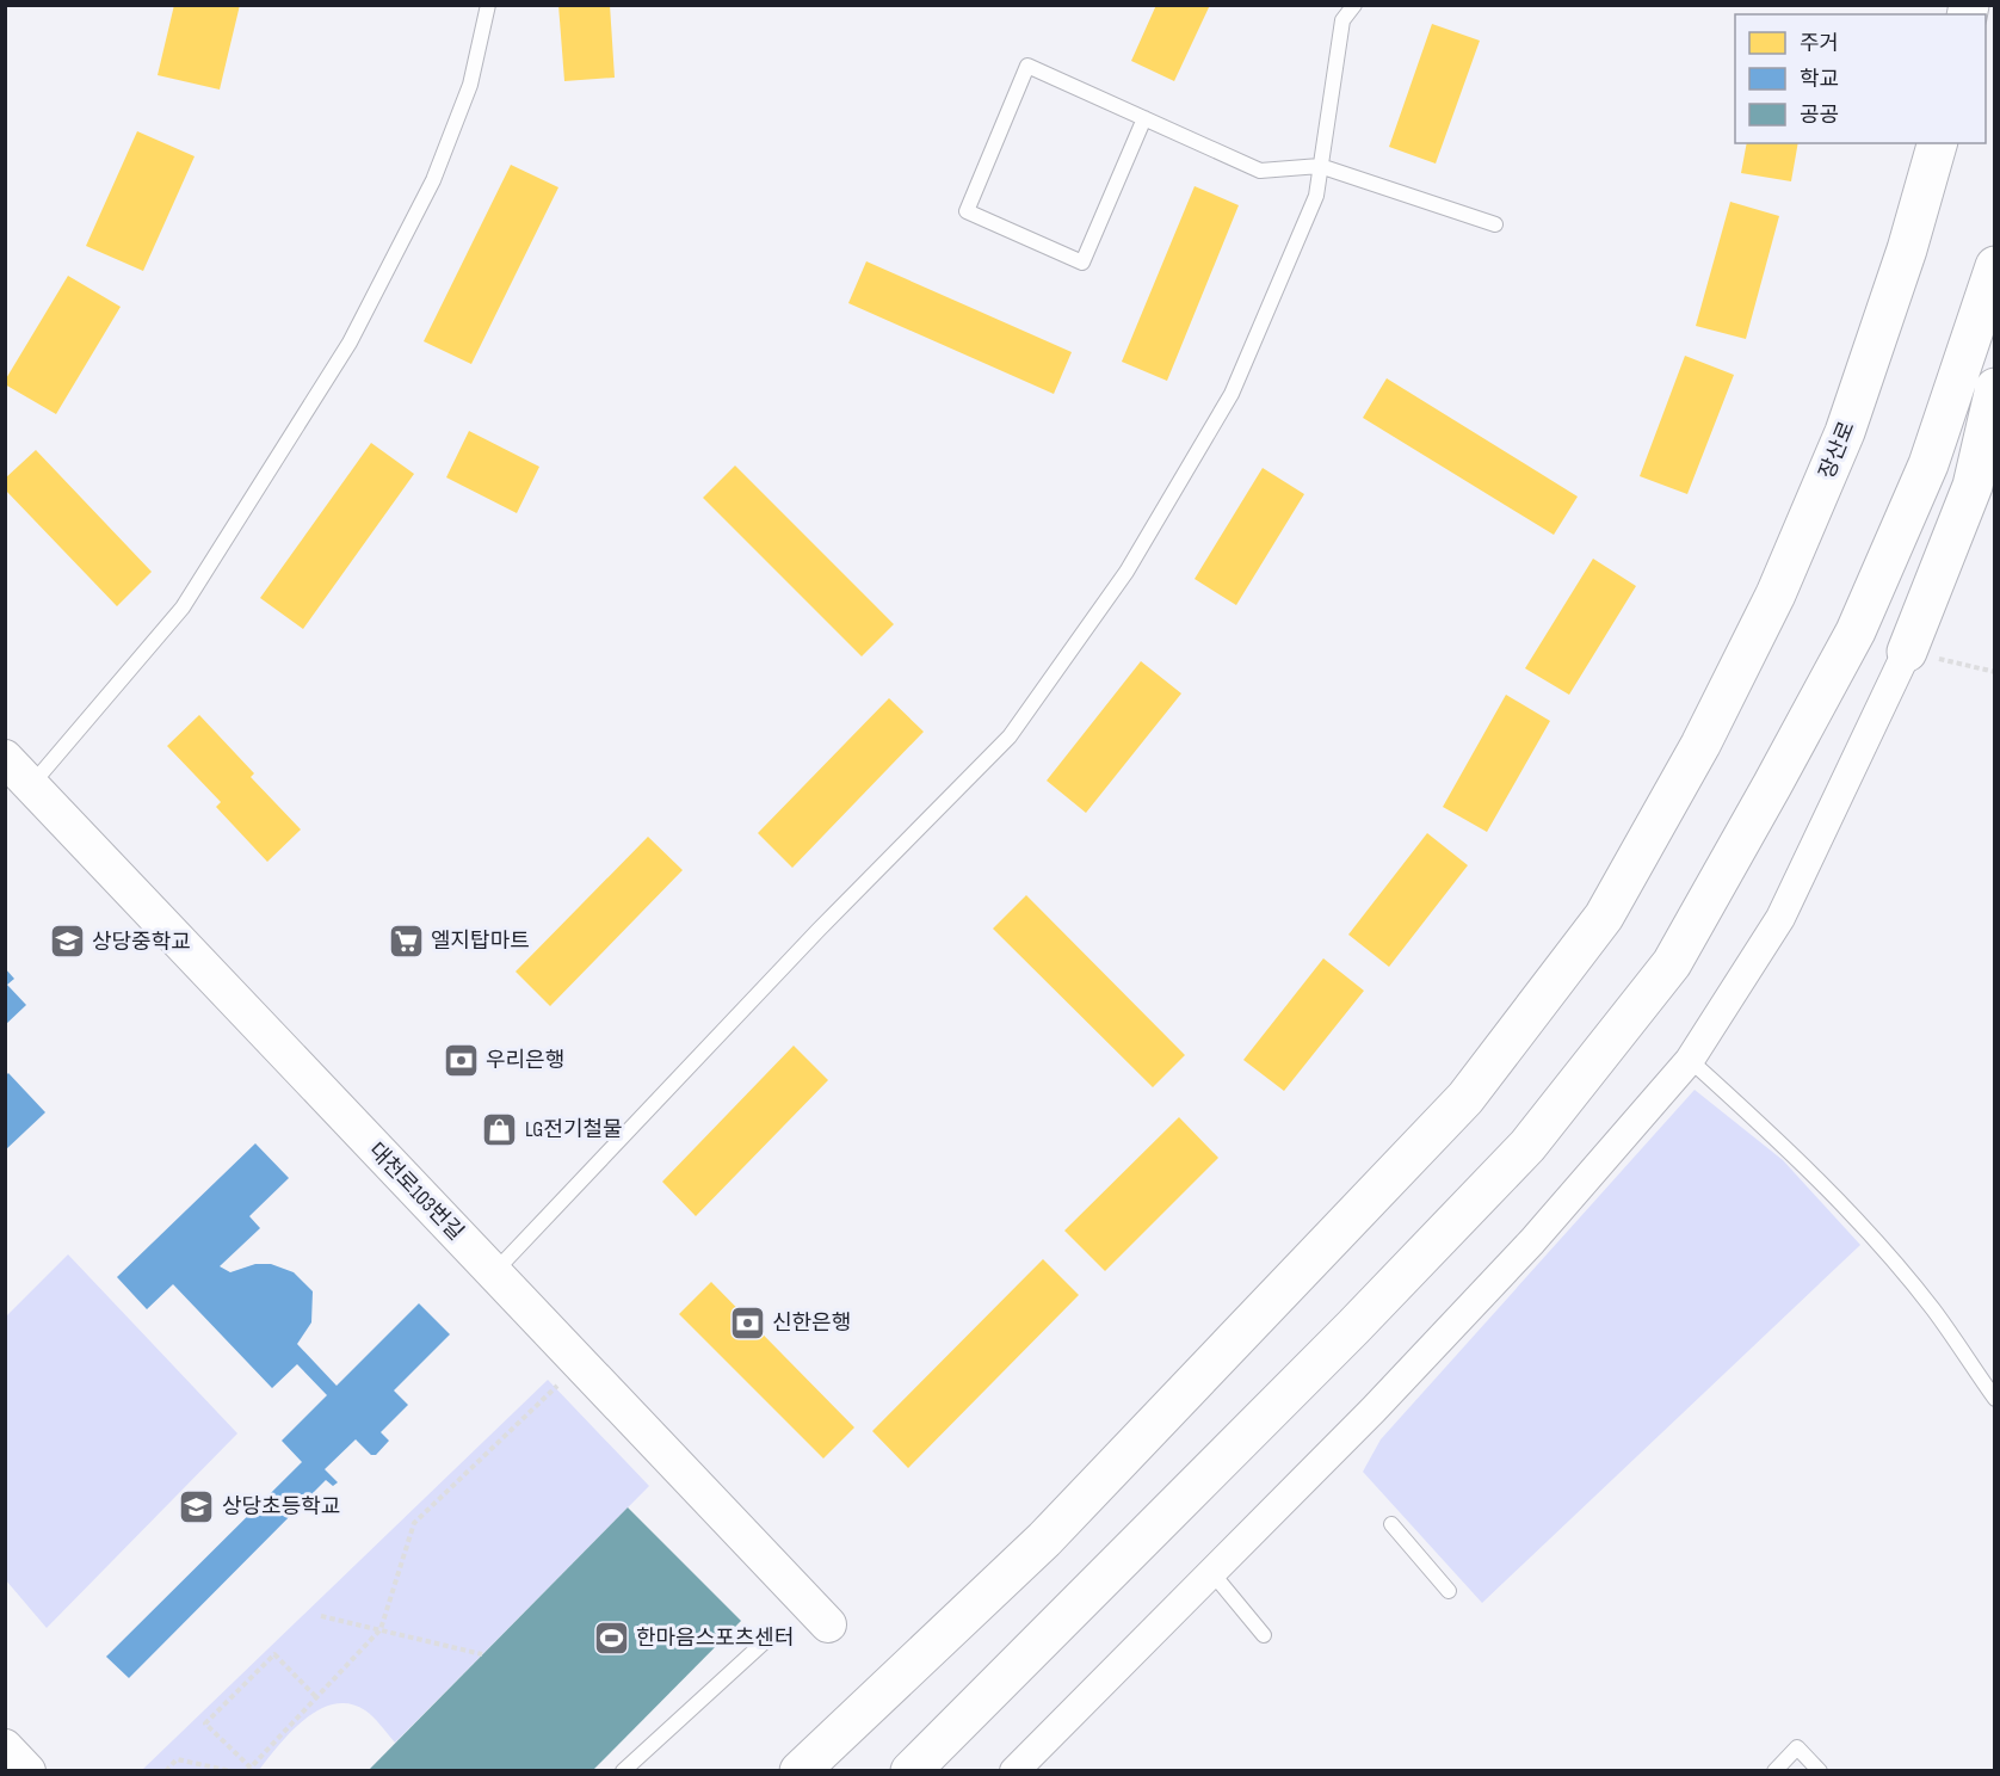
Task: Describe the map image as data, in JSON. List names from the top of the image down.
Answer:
{
  "streets": {
    "highway": ["장산로"],
    "street": ["대천로103번길"]
  },
  "places": {
    "supermarket": ["엘지탑마트"],
    "school or university": ["상당중학교", "상당초등학교"],
    "bank": ["우리은행", "신한은행"],
    "shop": ["LG전기철물"],
    "sports": ["한마음스포츠센터"]
  },
  "legend": ["주거", "학교", "공공"]
}
